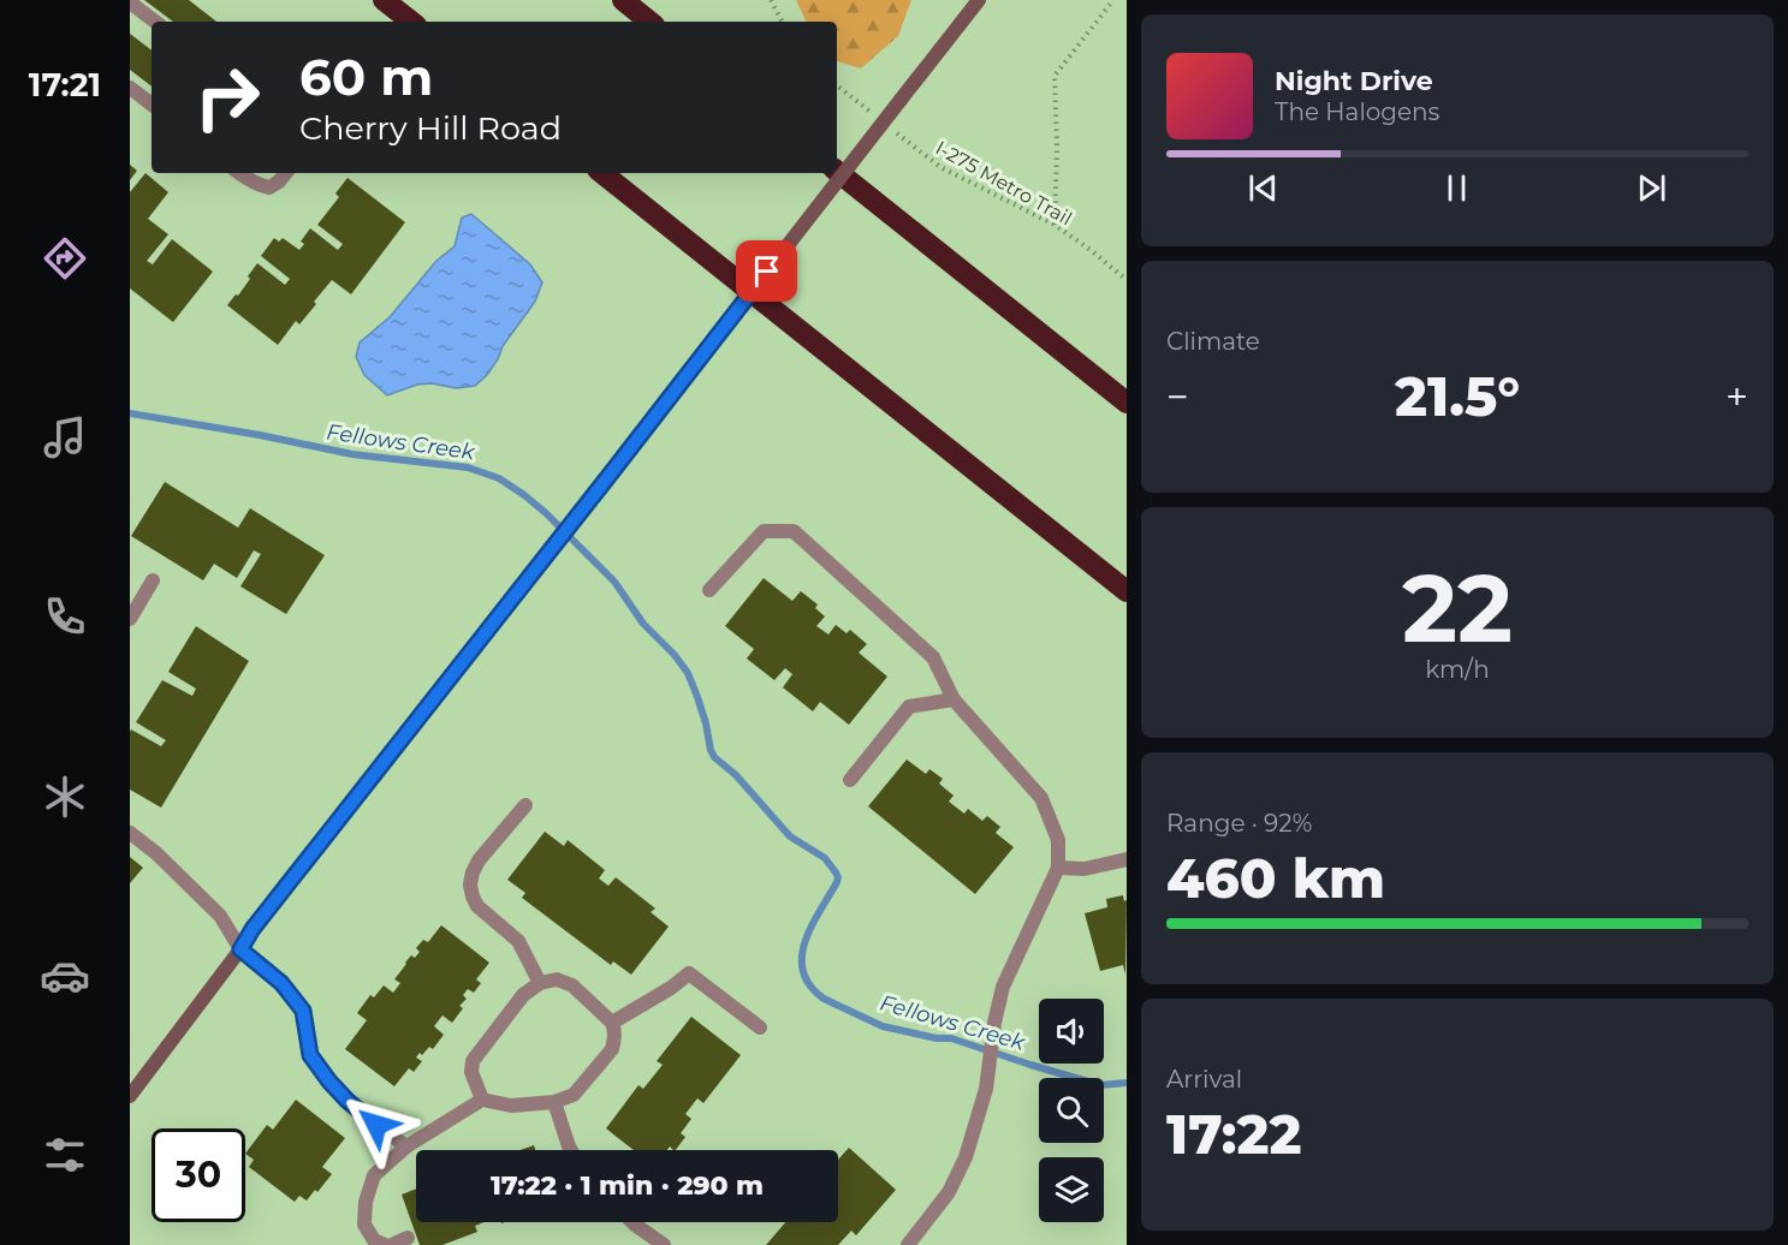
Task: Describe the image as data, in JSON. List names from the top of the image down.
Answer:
{
  "streets": {
    "path": ["I-275 Metro Trail"]
  },
  "water": ["Fellows Creek"],
  "page": {
    "tabs": "17:21",
    "turn": ["60 m", "Cherry Hill Road"],
    "song": ["Night Drive", "The Halogens"],
    "tile": [
      "Climate",
      ["22", "km/h"],
      ["Range · 92%", "460 km"],
      ["Arrival", "17:22"]
    ],
    "heat": ["−", "21.5°", "+"],
    "limit": "30",
    "trip": "17:22 · 1 min · 290 m"
  }
}
